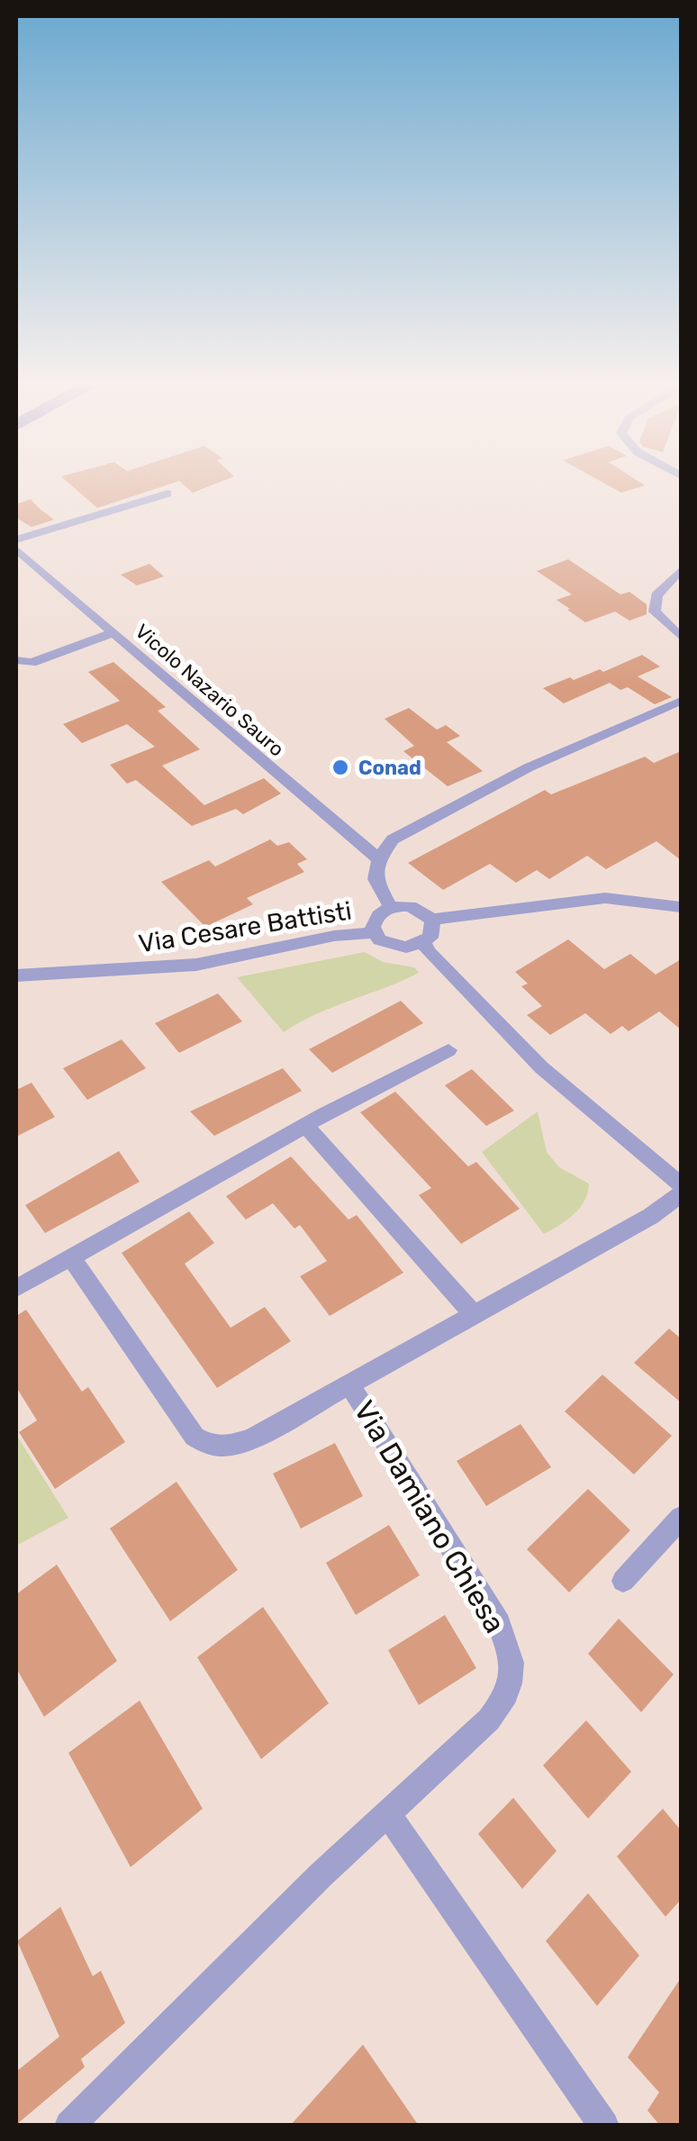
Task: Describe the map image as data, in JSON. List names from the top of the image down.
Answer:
{
  "streets": {
    "street": ["Vicolo Nazario Sauro", "Via Cesare Battisti", "Via Damiano Chiesa"]
  },
  "crossings": [
    ["Vicolo Nazario Sauro", "Via Cesare Battisti"]
  ],
  "places": ["Conad"]
}
